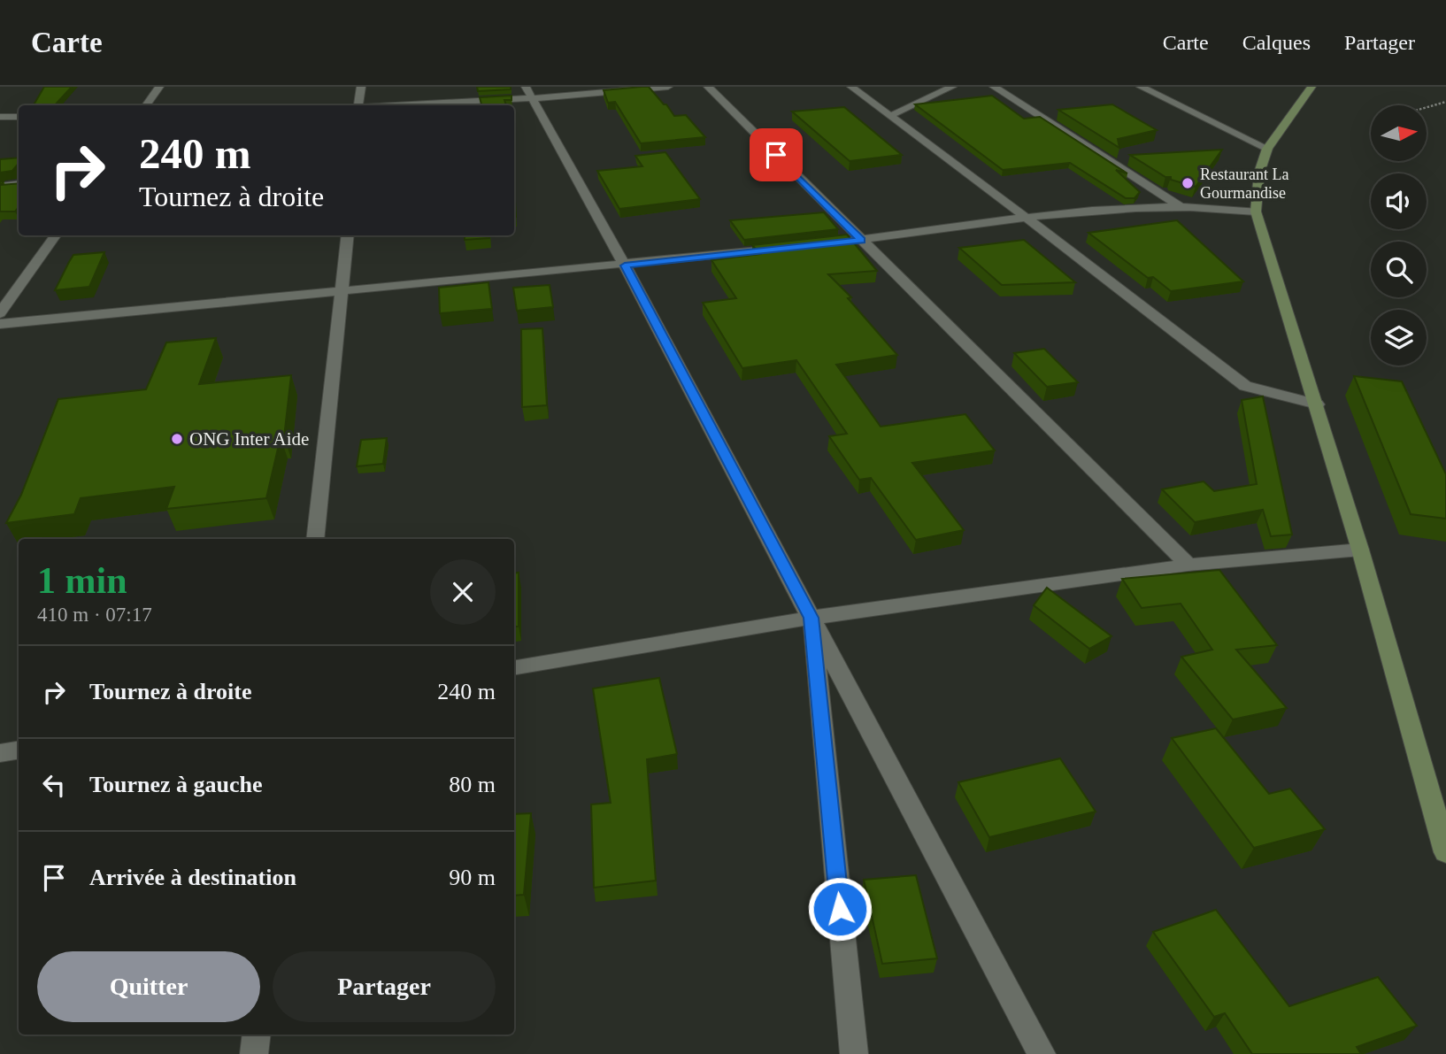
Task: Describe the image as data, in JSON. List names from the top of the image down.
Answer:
{
  "places": ["Restaurant La Gourmandise", "ONG Inter Aide"],
  "north": "right",
  "page": {
    "header": "Carte",
    "nav": ["Carte", "Calques", "Partager"],
    "turn": ["240 m", "Tournez à droite"],
    "heading": ["1 min", "410 m · 07:17"],
    "list": [
      {
        "name": "Tournez à droite",
        "value": "240 m"
      },
      {
        "name": "Tournez à gauche",
        "value": "80 m"
      },
      {
        "name": "Arrivée à destination",
        "value": "90 m"
      }
    ],
    "buttons": ["Quitter", "Partager"]
  }
}
